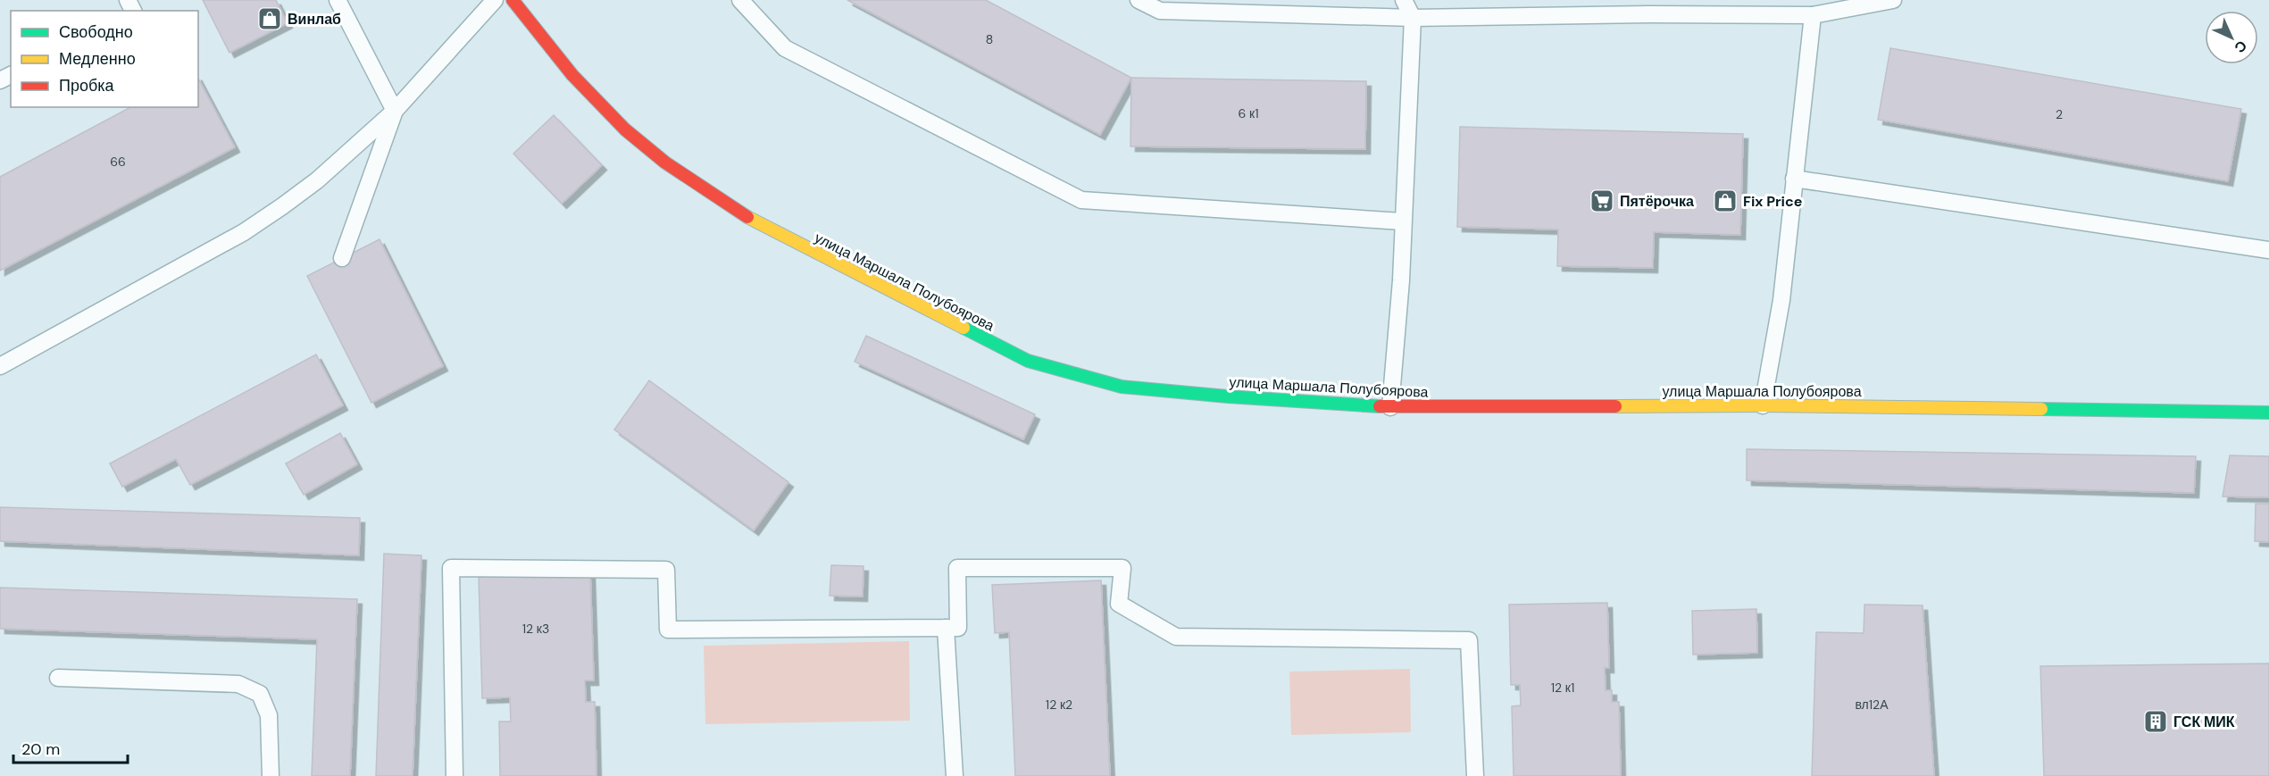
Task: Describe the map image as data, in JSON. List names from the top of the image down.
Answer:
{
  "streets": {
    "street": ["улица Маршала Полубоярова"]
  },
  "places": {
    "shop": ["Винлаб", "Fix Price"],
    "supermarket": ["Пятёрочка"],
    "building": ["ГСК МИК"]
  },
  "house_numbers": [
    "8",
    "6 к1",
    "2",
    "66",
    "12 к3",
    "12 к1",
    "12 к2",
    "вл12А"
  ],
  "legend": ["Свободно", "Медленно", "Пробка"],
  "scale_bar": "20 m",
  "north": "bottom right"
}
